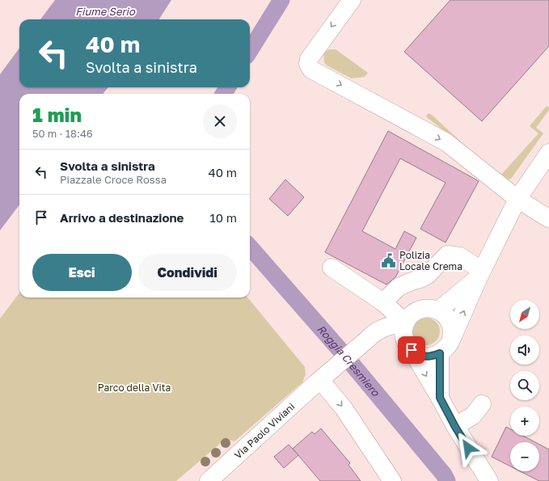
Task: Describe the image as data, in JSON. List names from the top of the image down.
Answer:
{
  "streets": {
    "street": ["Via Paolo Viviani"]
  },
  "water": ["Fiume Serio", "Roggia Cresmiero"],
  "parks": ["Parco della Vita"],
  "places": {
    "public building": ["Polizia Locale Crema"]
  },
  "north": "bottom left",
  "page": {
    "turn": ["40 m", "Svolta a sinistra"],
    "heading": ["1 min", "50 m · 18:46"],
    "list": [
      {
        "name": "Svolta a sinistra",
        "note": "Piazzale Croce Rossa",
        "value": "40 m"
      },
      {
        "name": "Arrivo a destinazione",
        "value": "10 m"
      }
    ],
    "buttons": ["Esci", "Condividi"],
    "map_buttons": ["+", "−"]
  }
}
